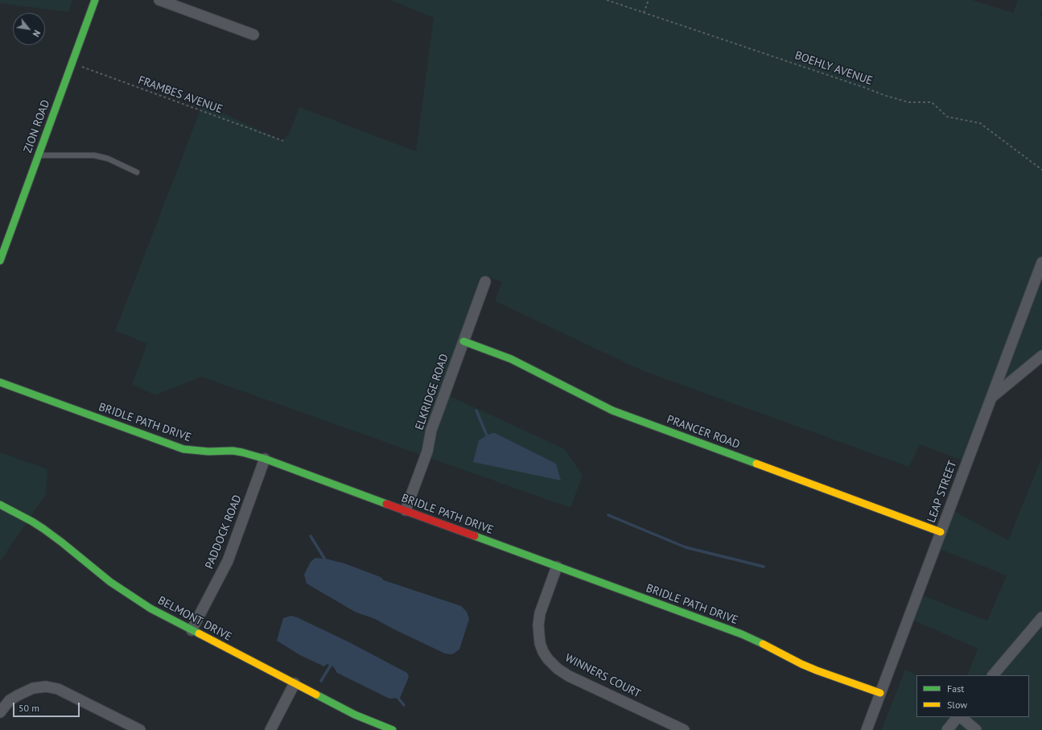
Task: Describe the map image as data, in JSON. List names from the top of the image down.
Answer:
{
  "streets": {
    "street": [
      "ZION ROAD",
      "ELKRIDGE ROAD",
      "BRIDLE PATH DRIVE",
      "PRANCER ROAD",
      "LEAP STREET",
      "PADDOCK ROAD",
      "BELMONT DRIVE",
      "WINNERS COURT"
    ],
    "path": ["BOEHLY AVENUE", "FRAMBES AVENUE"]
  },
  "crossings": [
    ["FRAMBES AVENUE", "ZION ROAD"],
    ["ELKRIDGE ROAD", "BRIDLE PATH DRIVE"],
    ["ELKRIDGE ROAD", "PRANCER ROAD"],
    ["BRIDLE PATH DRIVE", "LEAP STREET"],
    ["BRIDLE PATH DRIVE", "PADDOCK ROAD"],
    ["BRIDLE PATH DRIVE", "WINNERS COURT"],
    ["PRANCER ROAD", "LEAP STREET"],
    ["PADDOCK ROAD", "BELMONT DRIVE"]
  ],
  "legend": ["Fast", "Slow"],
  "scale_bar": "50 m",
  "north": "bottom right"
}
